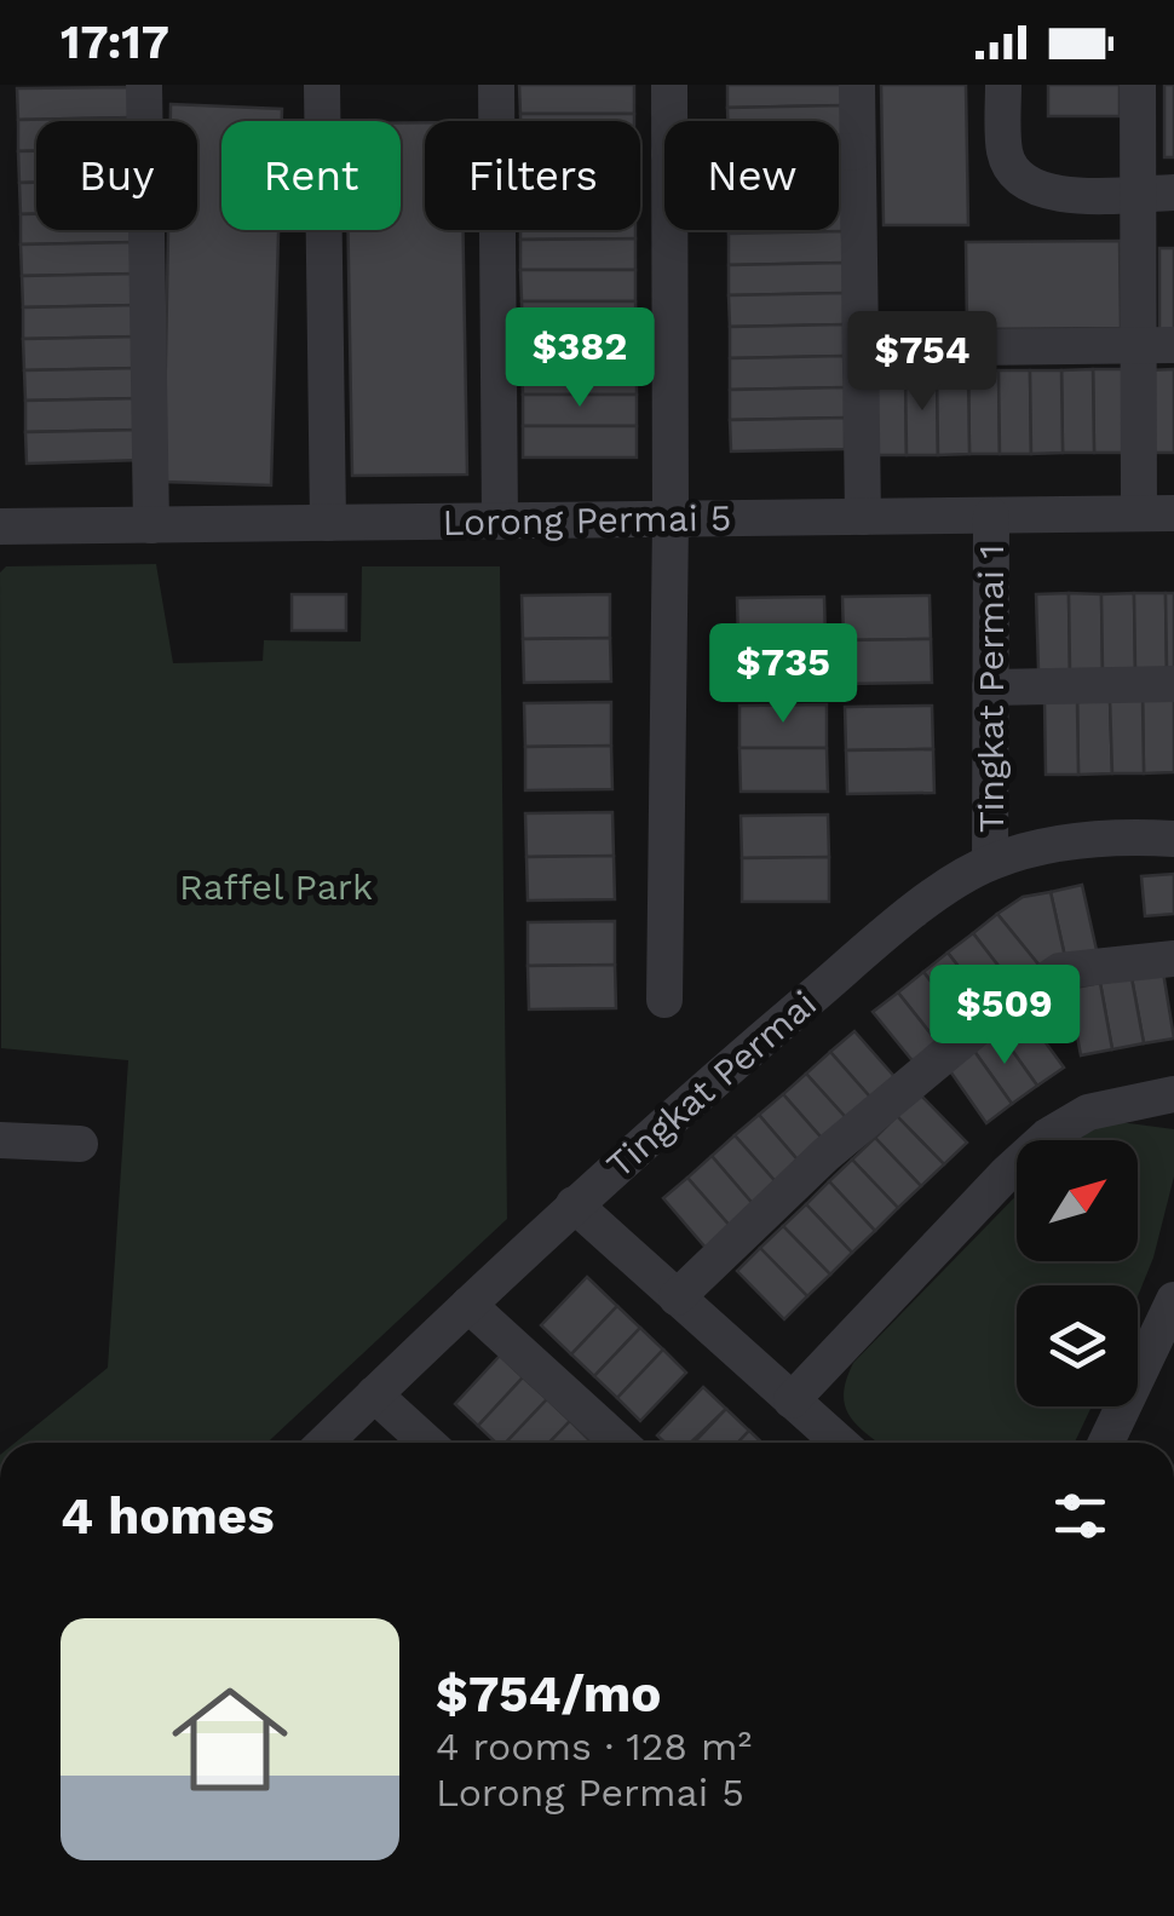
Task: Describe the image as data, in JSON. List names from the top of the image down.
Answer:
{
  "streets": {
    "street": ["Lorong Permai 5", "Tingkat Permai 1", "Tingkat Permai"]
  },
  "crossings": [
    ["Lorong Permai 5", "Tingkat Permai 1"],
    ["Tingkat Permai 1", "Tingkat Permai"]
  ],
  "parks": ["Raffel Park"],
  "north": "top right",
  "page": {
    "status": "17:17",
    "chip": [
      "Buy",
      "Rent",
      "Filters",
      "New"
    ],
    "price": [
      "$382",
      "$754",
      "$735",
      "$509"
    ],
    "heading": "4 homes",
    "list": [
      {
        "name": "$754/mo",
        "note": "4 rooms · 128 m² · Lorong Permai 5"
      }
    ]
  }
}
